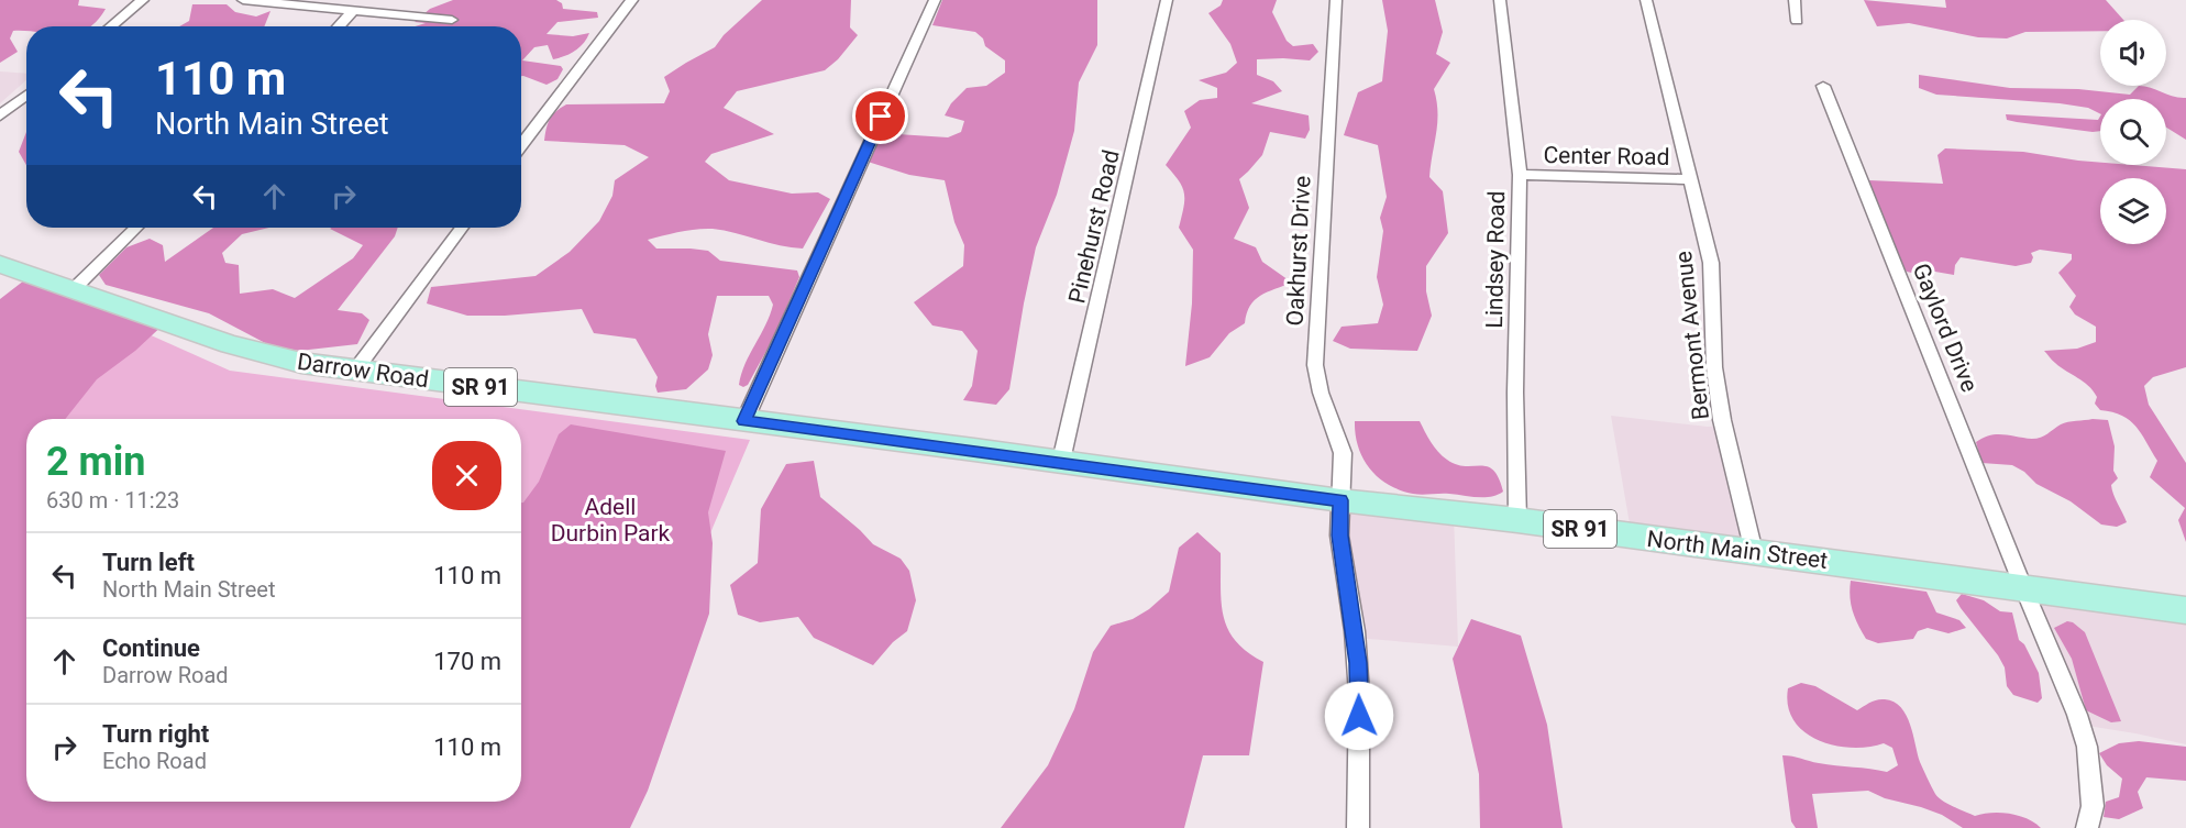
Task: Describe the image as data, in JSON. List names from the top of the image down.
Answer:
{
  "streets": {
    "main road": ["Darrow Road", "SR 91", "North Main Street"],
    "street": [
      "Center Road",
      "Pinehurst Road",
      "Oakhurst Drive",
      "Lindsey Road",
      "Gaylord Drive",
      "Bermont Avenue"
    ]
  },
  "crossings": [
    ["Center Road", "Lindsey Road"],
    ["Center Road", "Bermont Avenue"],
    ["Pinehurst Road", "North Main Street"],
    ["Oakhurst Drive", "North Main Street"],
    ["Lindsey Road", "North Main Street"],
    ["Gaylord Drive", "North Main Street"],
    ["Bermont Avenue", "North Main Street"],
    ["Darrow Road", "North Main Street"]
  ],
  "parks": ["Adell Durbin Park"],
  "page": {
    "turn": ["110 m", "North Main Street"],
    "heading": ["2 min", "630 m · 11:23"],
    "list": [
      {
        "name": "Turn left",
        "note": "North Main Street",
        "value": "110 m"
      },
      {
        "name": "Continue",
        "note": "Darrow Road",
        "value": "170 m"
      },
      {
        "name": "Turn right",
        "note": "Echo Road",
        "value": "110 m"
      }
    ]
  }
}
